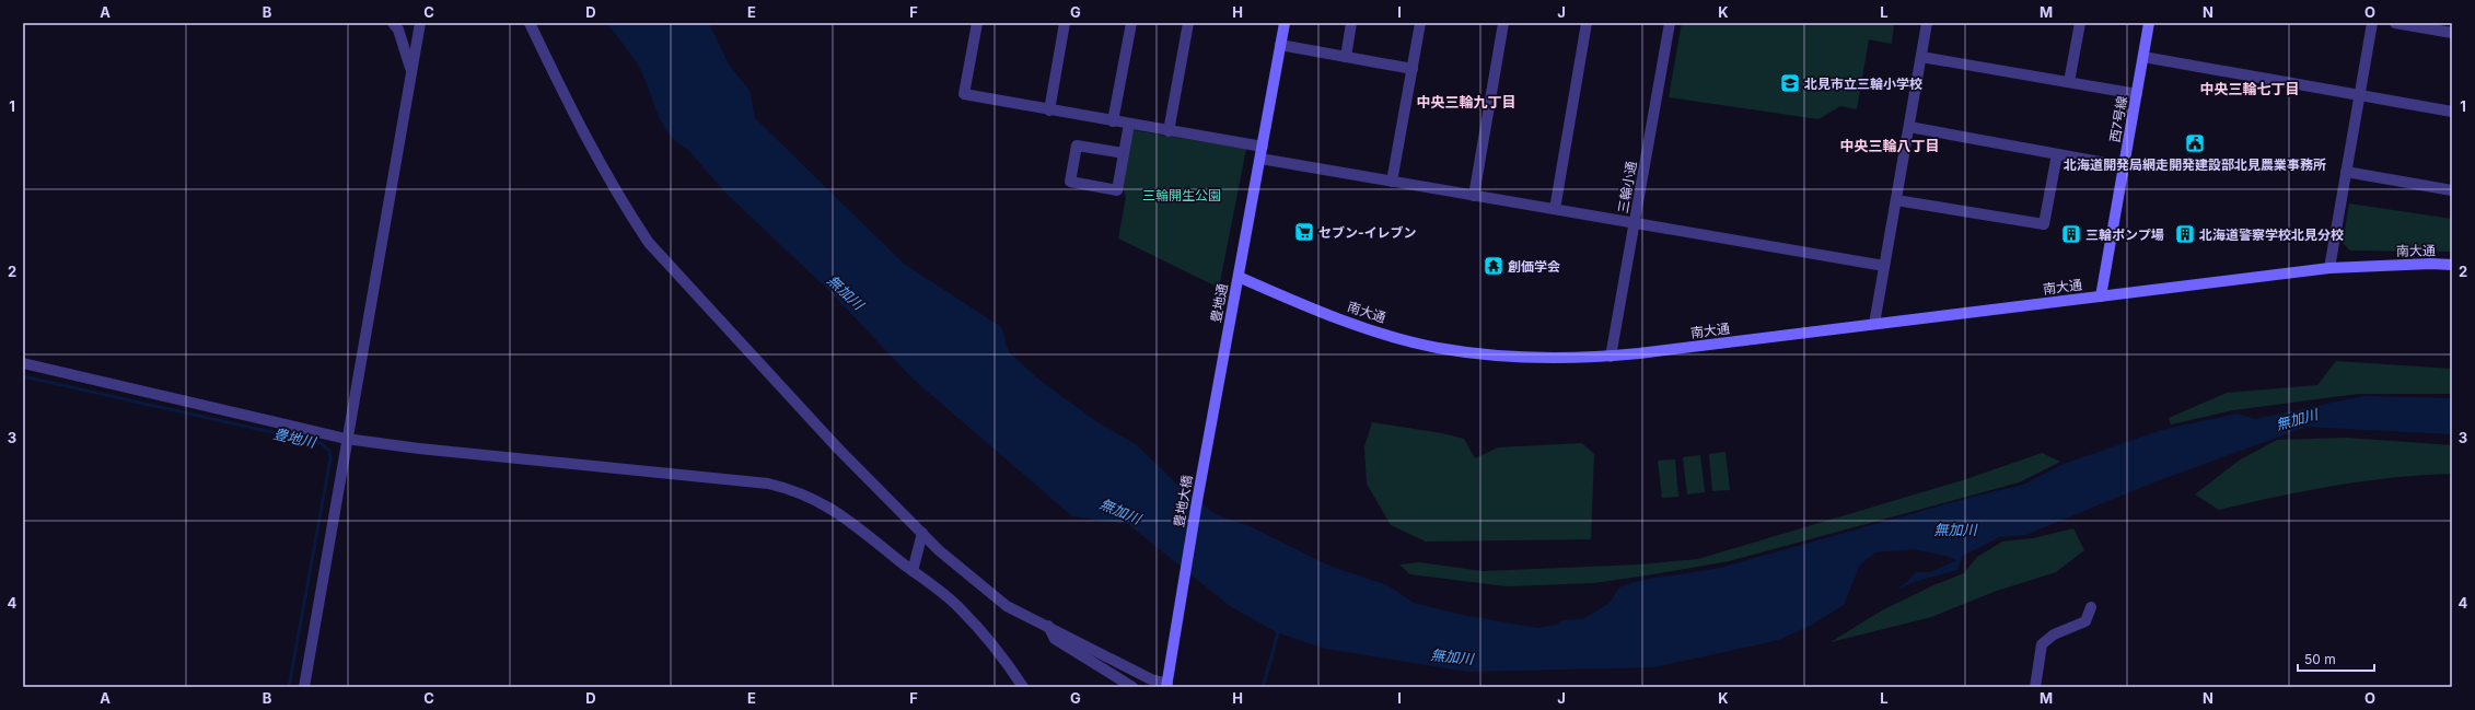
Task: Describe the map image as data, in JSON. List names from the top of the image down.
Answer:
{
  "streets": {
    "street": [
      "西7号線",
      "三輪小通",
      "南大通",
      "豊地通",
      "豊地大橋"
    ]
  },
  "crossings": [
    ["西7号線", "南大通"],
    ["三輪小通", "南大通"],
    ["南大通", "豊地通"],
    ["豊地通", "豊地大橋"]
  ],
  "districts": ["中央三輪七丁目", "中央三輪九丁目", "中央三輪八丁目"],
  "water": ["無加川", "豊地川"],
  "parks": ["三輪開生公園"],
  "places": {
    "school or university": ["北見市立三輪小学校"],
    "public building": ["北海道開発局網走開発建設部北見農業事務所"],
    "supermarket": ["セブン-イレブン"],
    "building": ["三輪ポンプ場", "北海道警察学校北見分校"],
    "temple": ["創価学会"]
  },
  "scale_bar": "50 m",
  "grid": {
    "columns": [
      "A",
      "B",
      "C",
      "D",
      "E",
      "F",
      "G",
      "H",
      "I",
      "J",
      "K",
      "L",
      "M",
      "N",
      "O"
    ],
    "rows": [
      "1",
      "2",
      "3",
      "4"
    ]
  }
}
